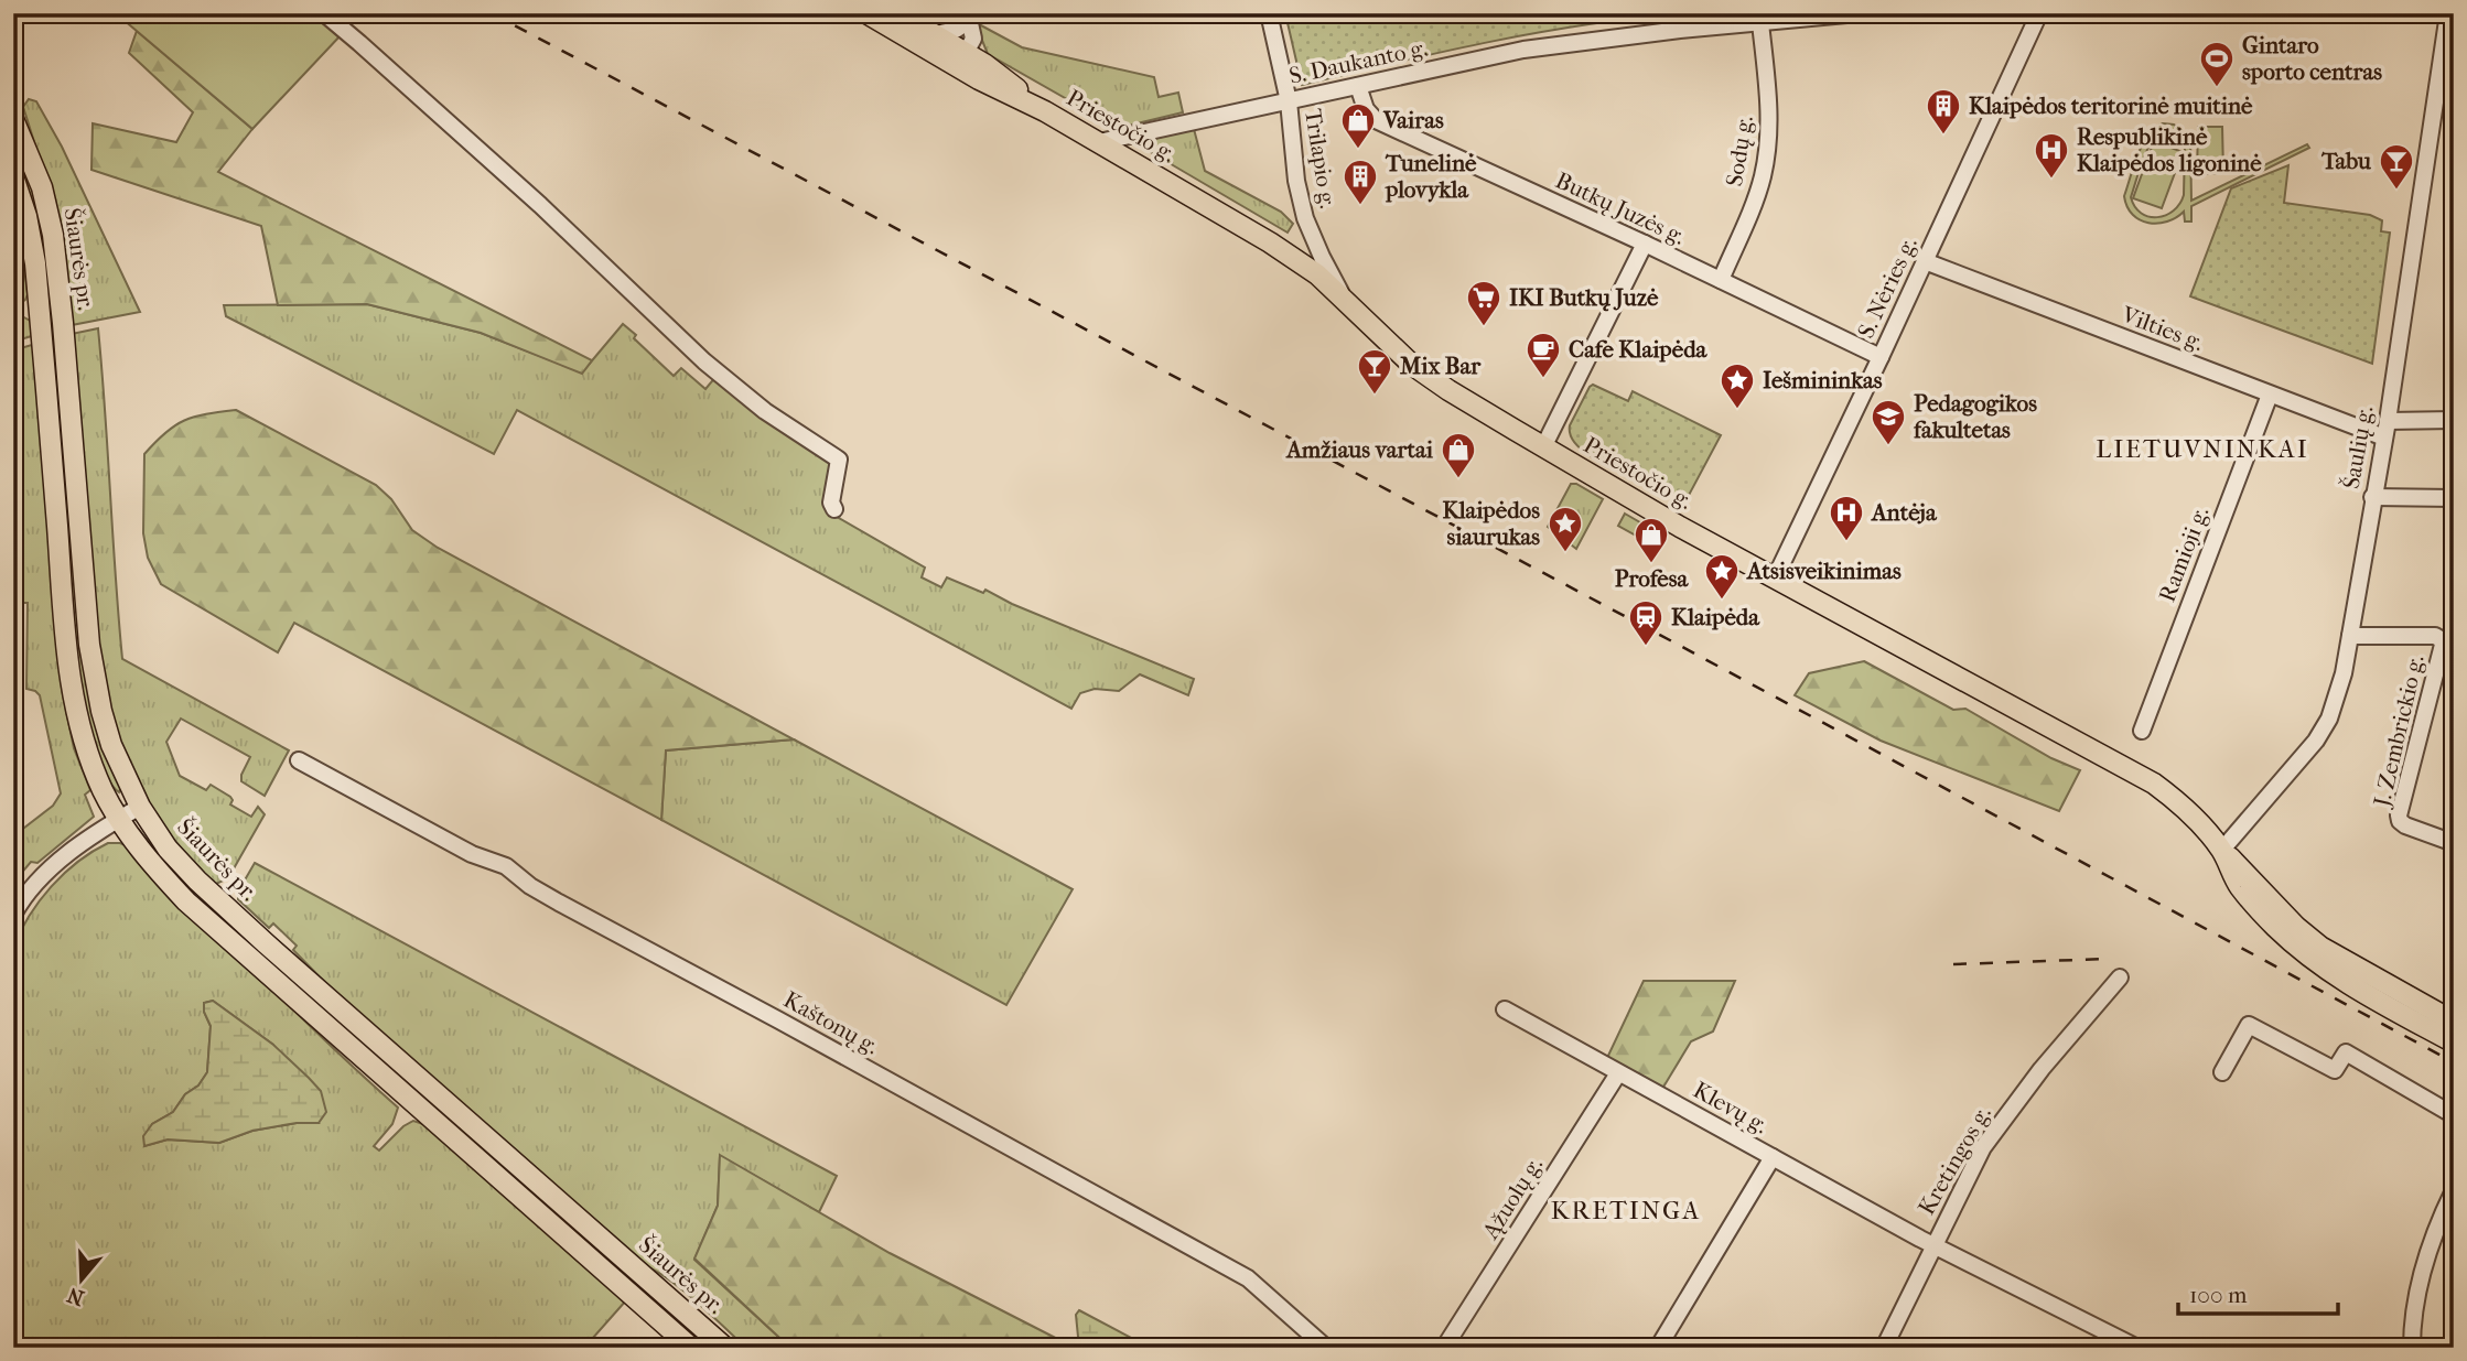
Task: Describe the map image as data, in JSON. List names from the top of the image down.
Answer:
{
  "streets": {
    "main road": ["Priestočio g.", "Šiaurės pr."],
    "street": [
      "S. Daukanto g.",
      "Sodų g.",
      "Trilapio g.",
      "Butkų Juzės g.",
      "S. Nėries g.",
      "Vilties g.",
      "Šaulių g.",
      "Ramioji g.",
      "J. Zembrickio g.",
      "Kaštonų g.",
      "Klevų g.",
      "Kretingos g.",
      "Ąžuolų g."
    ]
  },
  "crossings": [
    ["S. Daukanto g.", "Priestočio g."],
    ["S. Daukanto g.", "Sodų g."],
    ["S. Daukanto g.", "Trilapio g."],
    ["S. Daukanto g.", "Butkų Juzės g."],
    ["Priestočio g.", "Trilapio g."],
    ["Priestočio g.", "S. Nėries g."],
    ["Priestočio g.", "Šaulių g."],
    ["Sodų g.", "Butkų Juzės g."],
    ["Butkų Juzės g.", "S. Nėries g."],
    ["S. Nėries g.", "Vilties g."],
    ["Vilties g.", "Šaulių g."],
    ["Vilties g.", "Ramioji g."],
    ["Šaulių g.", "J. Zembrickio g."],
    ["Klevų g.", "Kretingos g."],
    ["Klevų g.", "Ąžuolų g."]
  ],
  "districts": ["LIETUVNINKAI", "KRETINGA"],
  "places": {
    "sports": ["Gintaro sporto centras"],
    "building": ["Klaipėdos teritorinė muitinė", "Tunelinė plovykla"],
    "shop": ["Vairas", "Amžiaus vartai", "Profesa"],
    "hospital": ["Respublikinė Klaipėdos ligoninė", "Antėja"],
    "bar": ["Tabu", "Mix Bar"],
    "supermarket": ["IKI Butkų Juzė"],
    "cafe": ["Cafe Klaipėda"],
    "place": ["Iešmininkas", "Klaipėdos siaurukas", "Atsisveikinimas"],
    "school or university": ["Pedagogikos fakultetas"],
    "station": ["Klaipėda"]
  },
  "scale_bar": "100 m",
  "north": "bottom"
}
